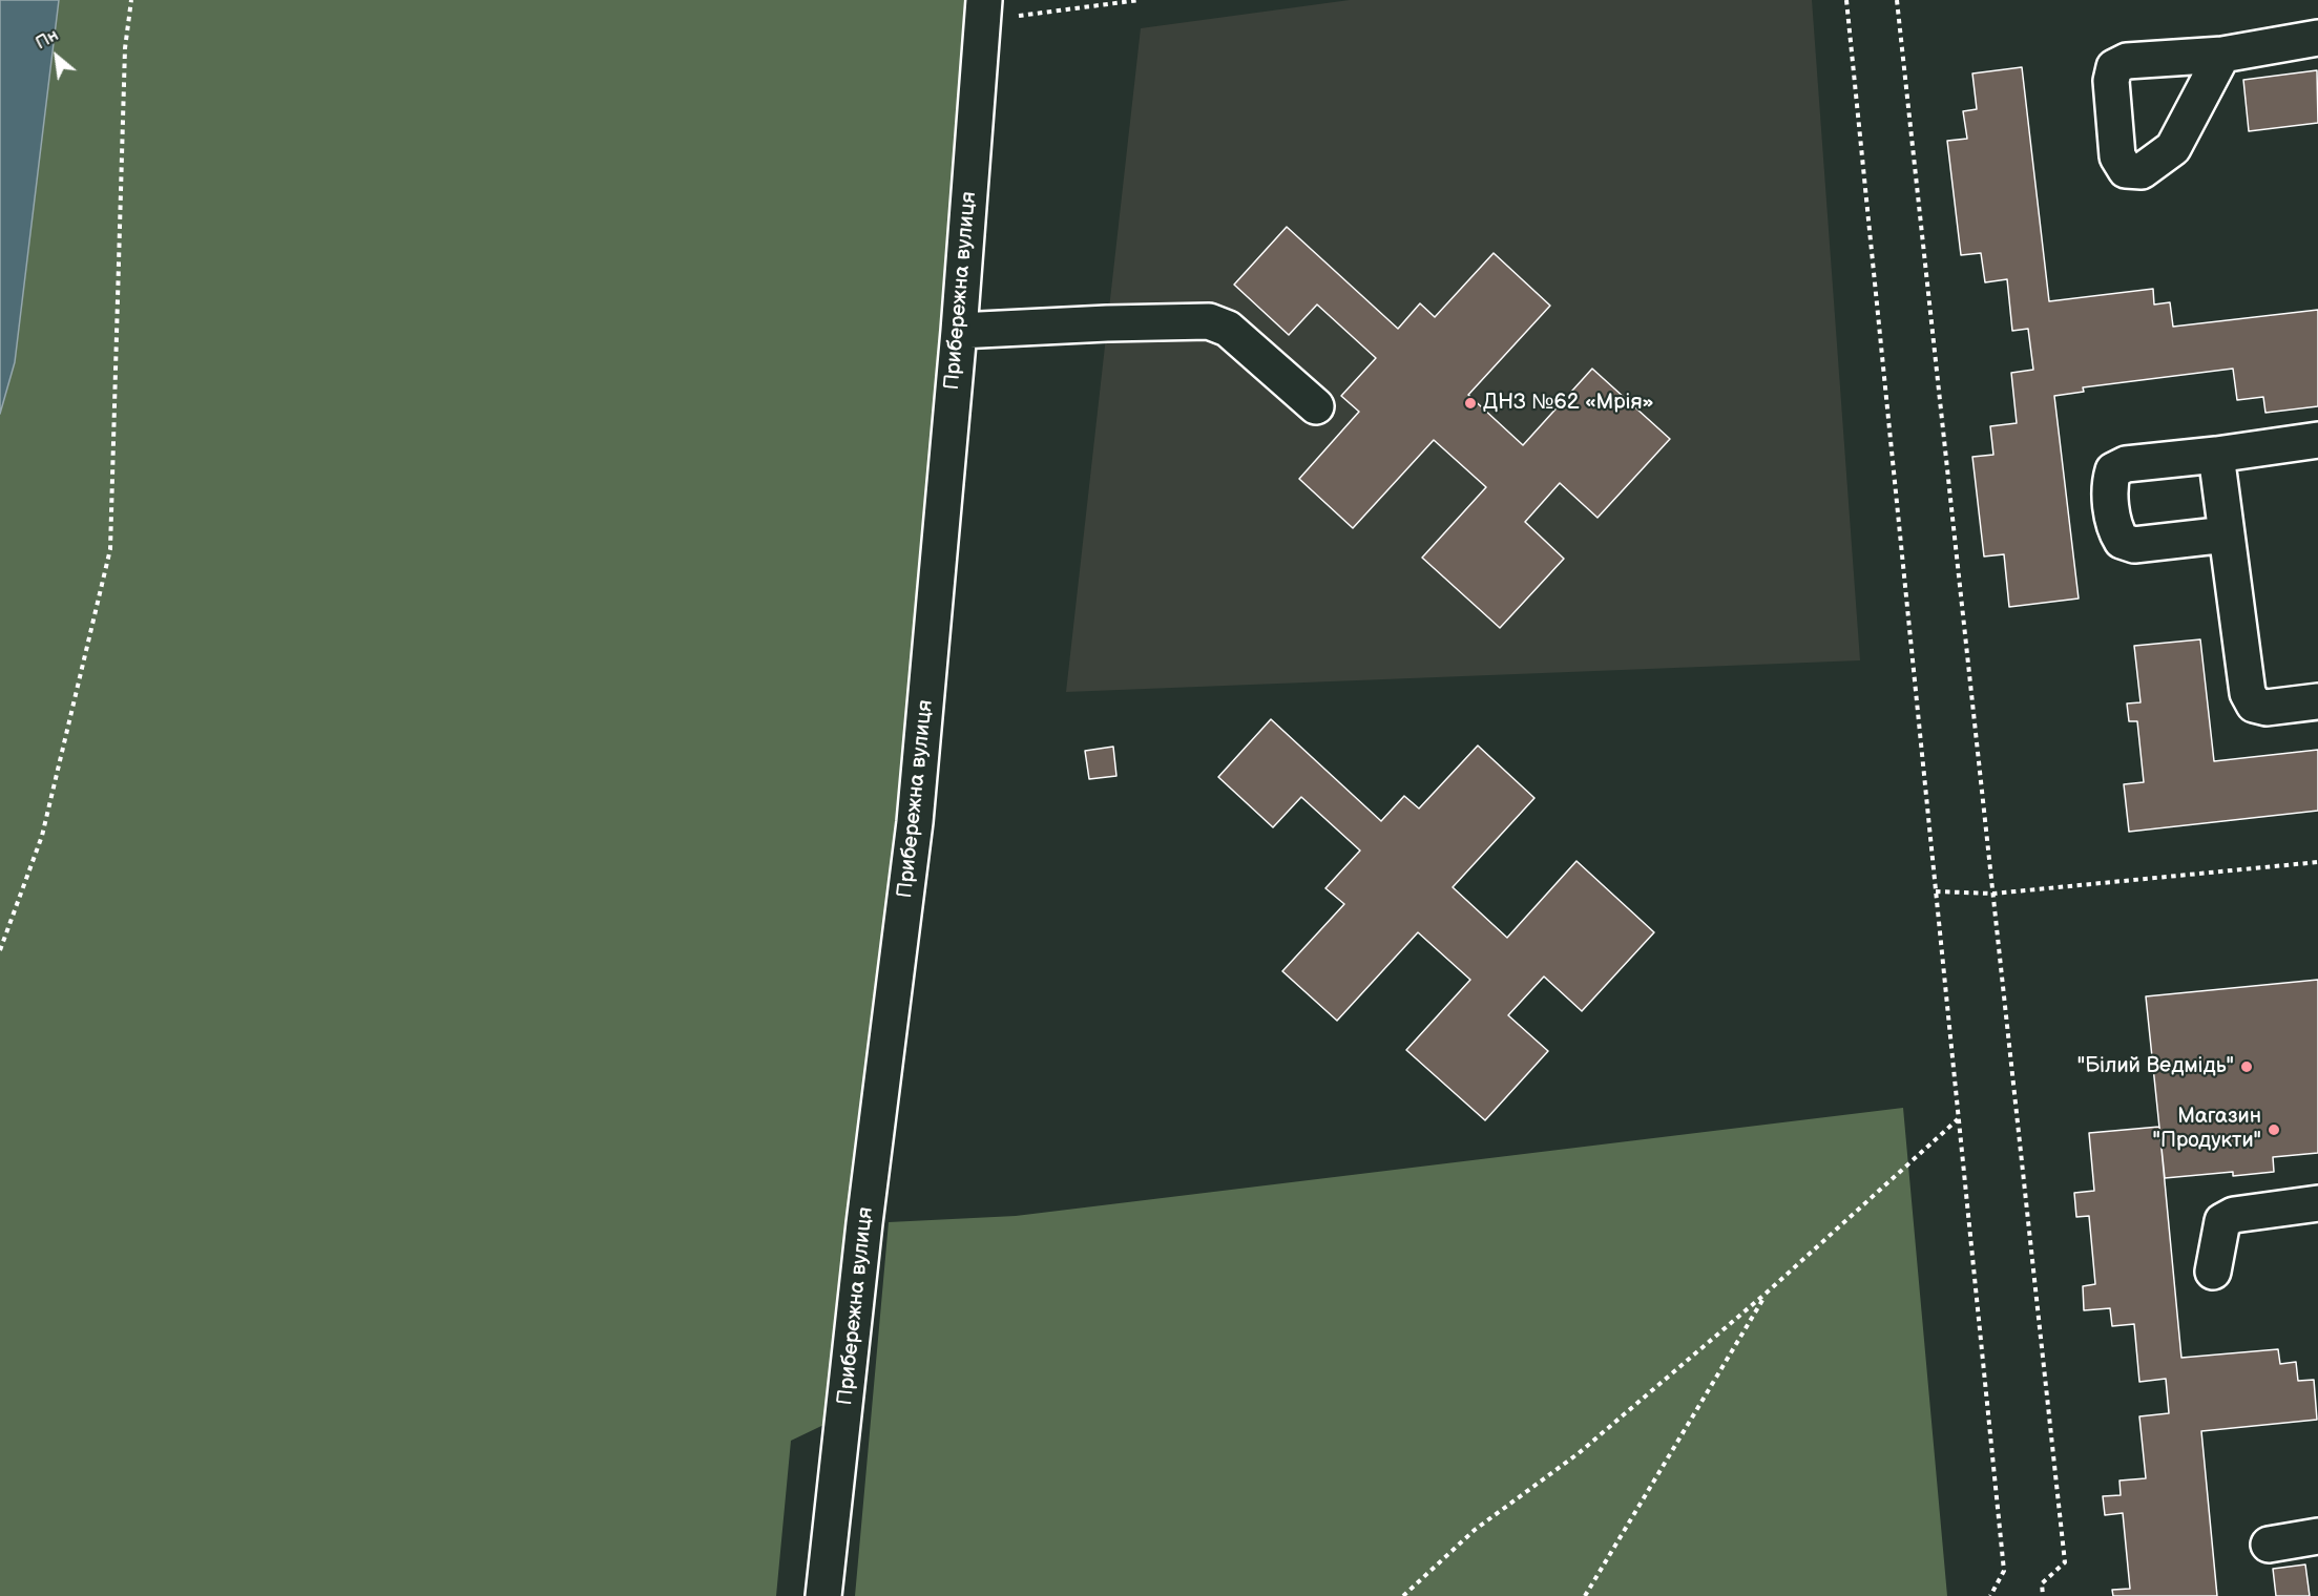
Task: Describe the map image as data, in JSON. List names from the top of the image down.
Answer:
{
  "streets": {
    "street": ["Прибережна вулиця"]
  },
  "places": ["ДНЗ №62 «Мрія»", "\"Білий Ведмідь\"", "Магазин \"Продукти\""],
  "north": "top left"
}
